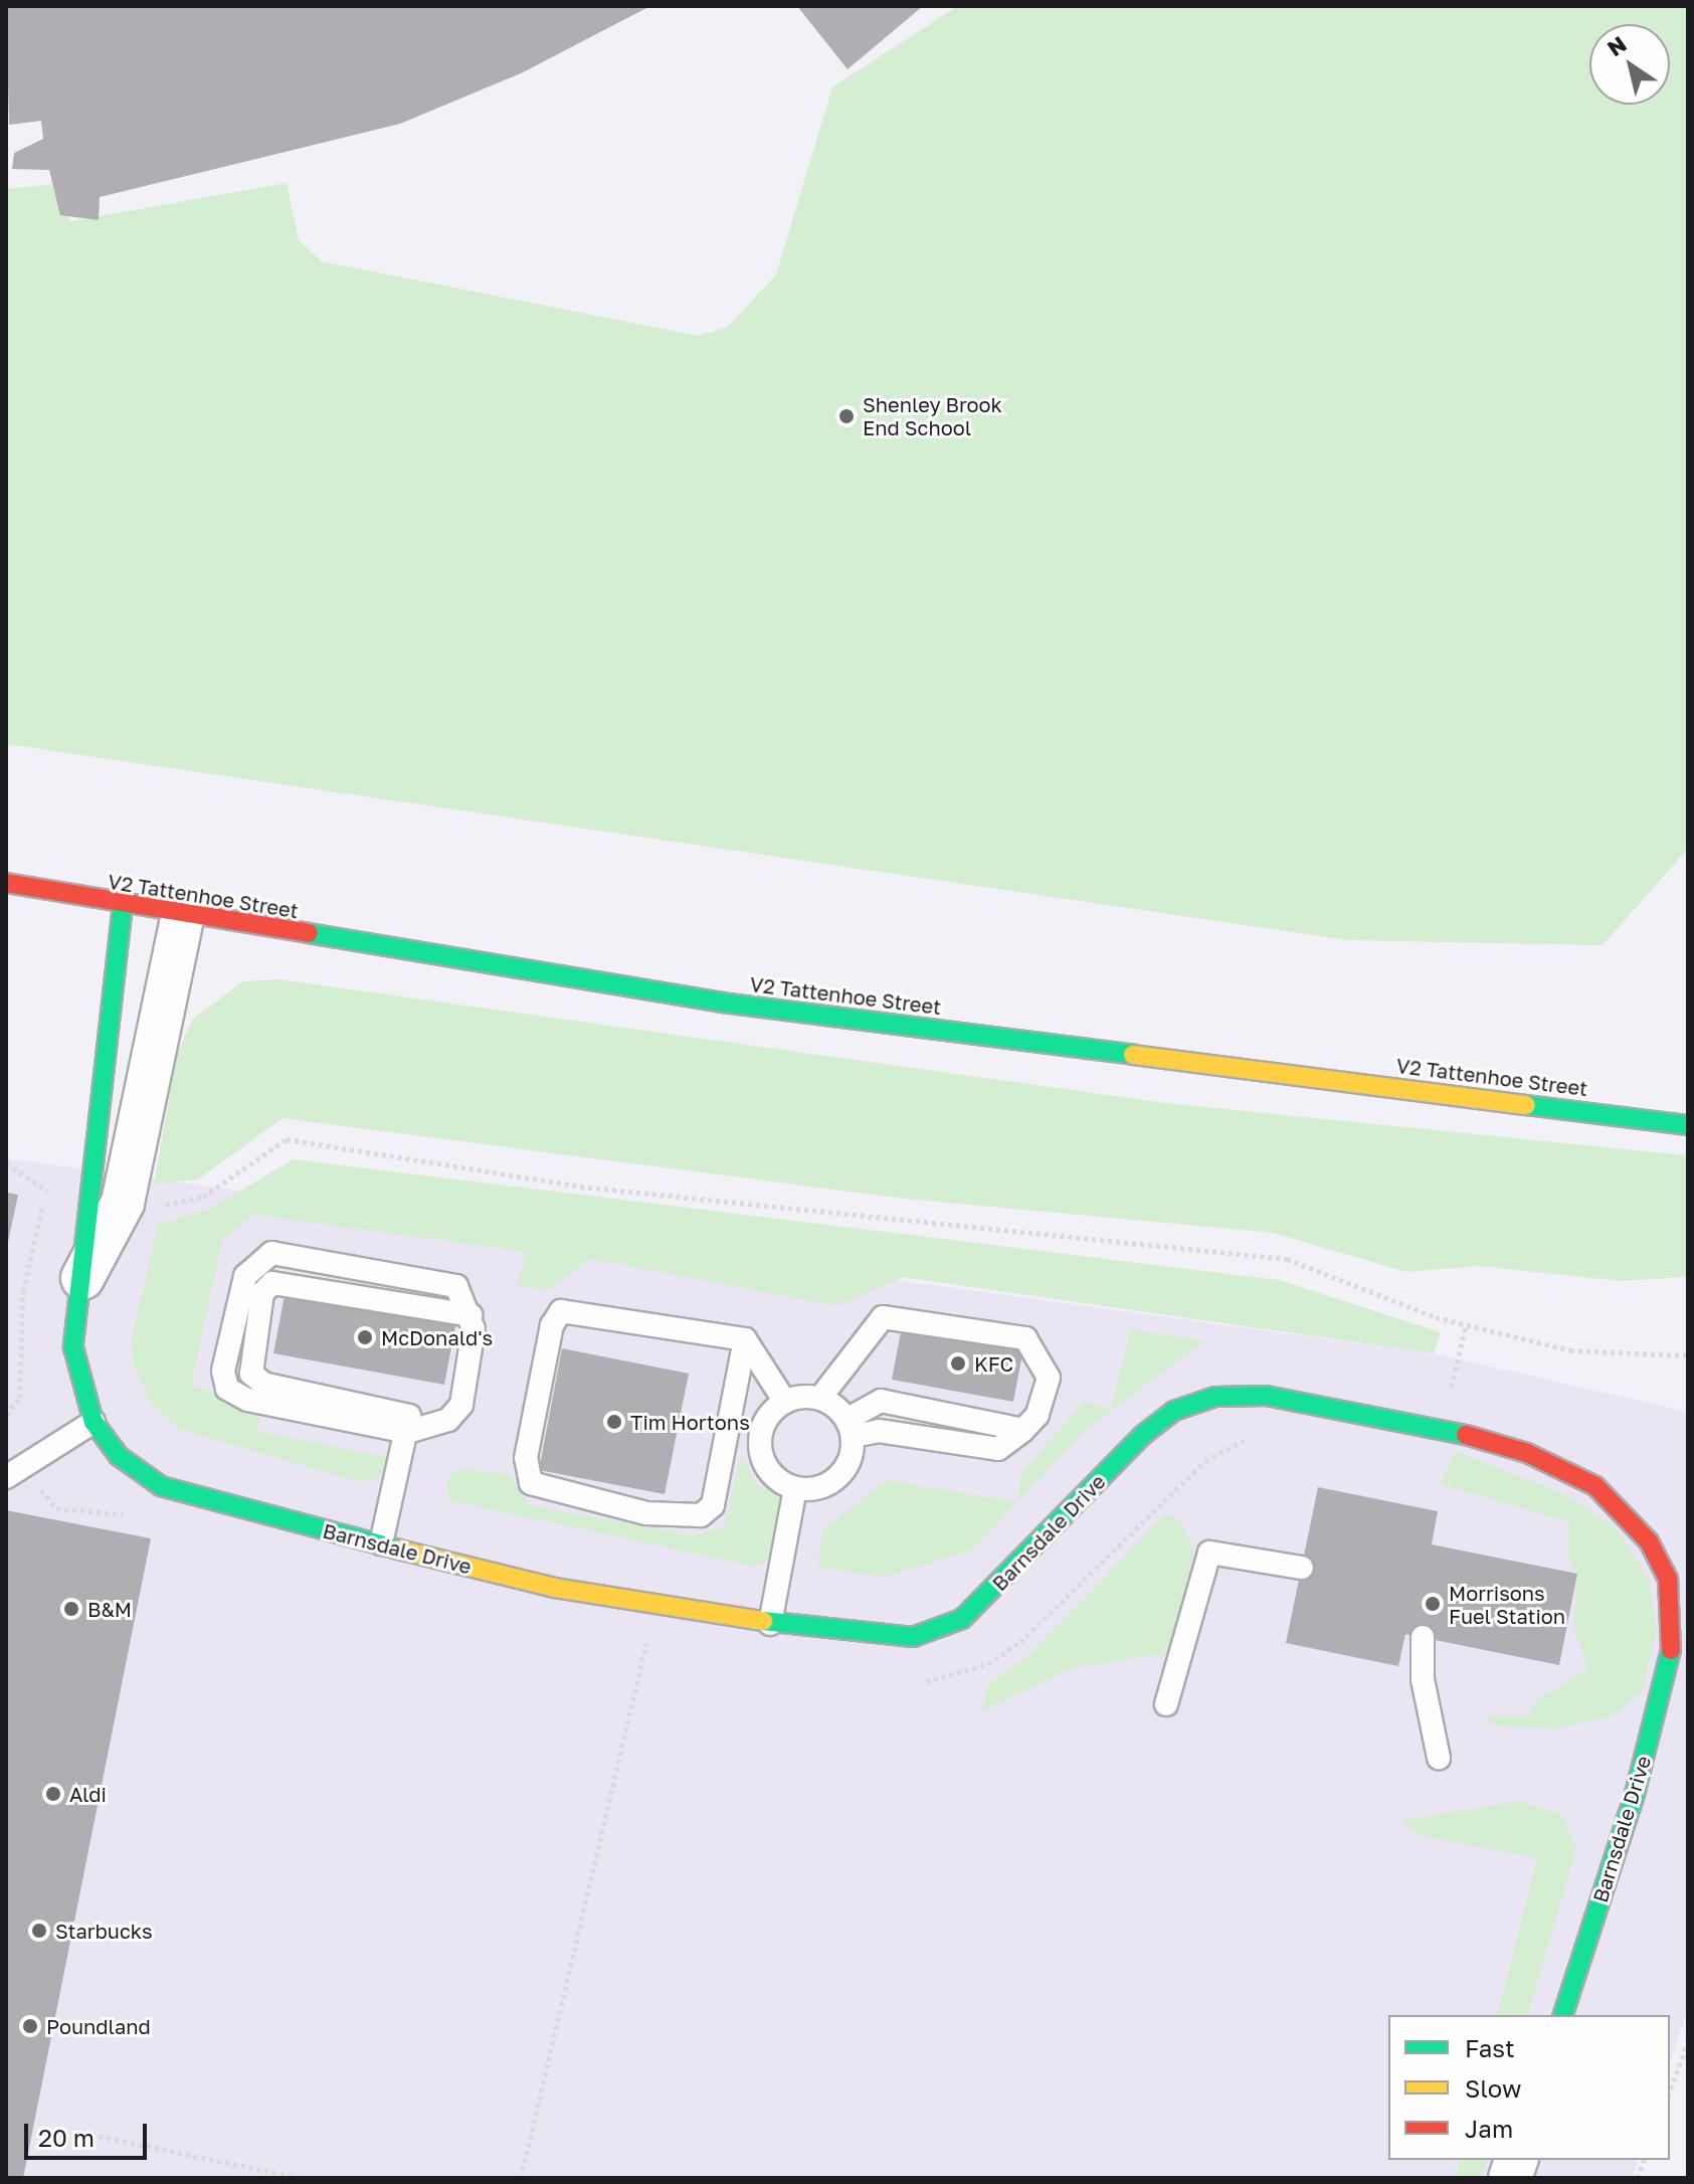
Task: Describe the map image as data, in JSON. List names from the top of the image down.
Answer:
{
  "streets": {
    "street": ["V2 Tattenhoe Street", "Barnsdale Drive"]
  },
  "crossings": [
    ["V2 Tattenhoe Street", "Barnsdale Drive"]
  ],
  "places": [
    "Shenley Brook End School",
    "McDonald's",
    "KFC",
    "Tim Hortons",
    "Morrisons Fuel Station",
    "B&M",
    "Aldi",
    "Starbucks",
    "Poundland"
  ],
  "legend": ["Fast", "Slow", "Jam"],
  "scale_bar": "20 m",
  "north": "top left"
}
